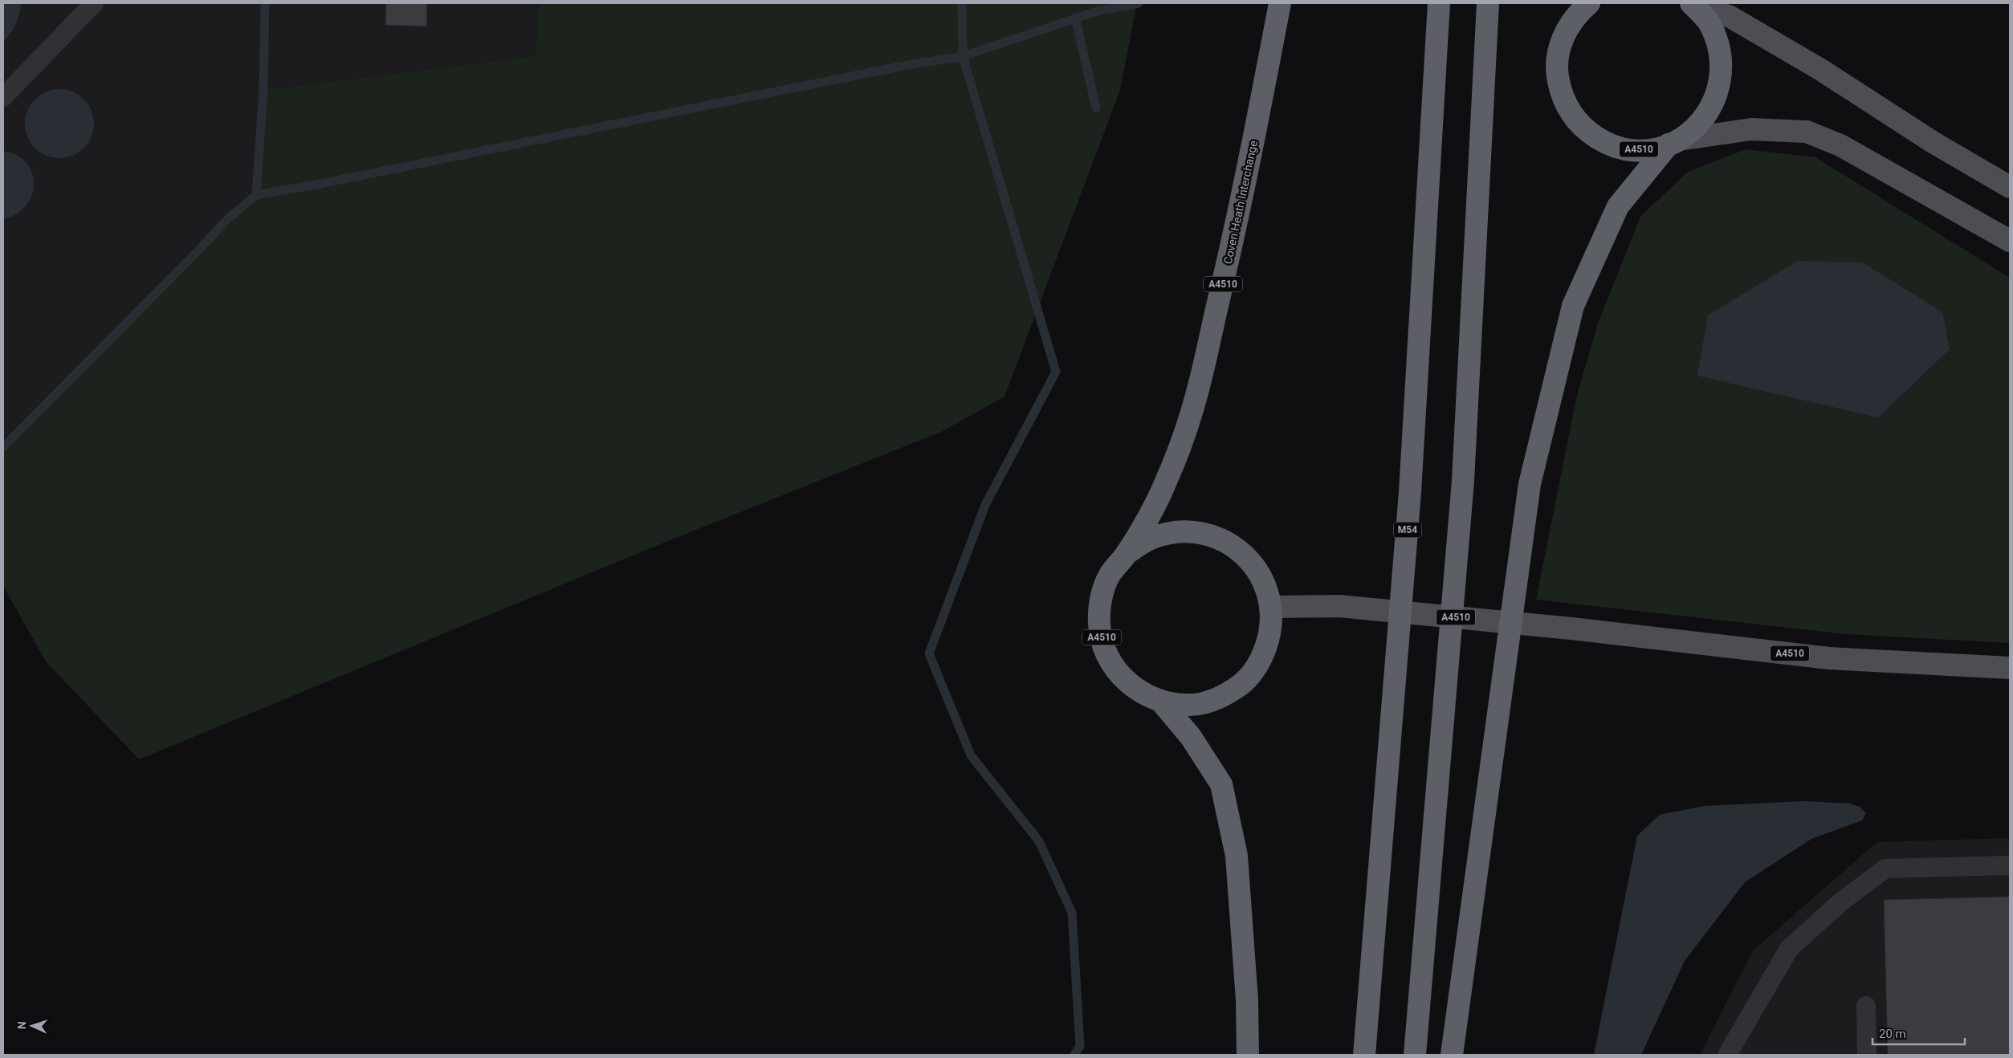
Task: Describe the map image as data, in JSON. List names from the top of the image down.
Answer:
{
  "streets": {
    "highway": ["A4510", "Coven Heath Interchange", "M54"]
  },
  "crossings": [
    ["A4510", "Coven Heath Interchange"]
  ],
  "scale_bar": "20 m",
  "north": "left"
}
